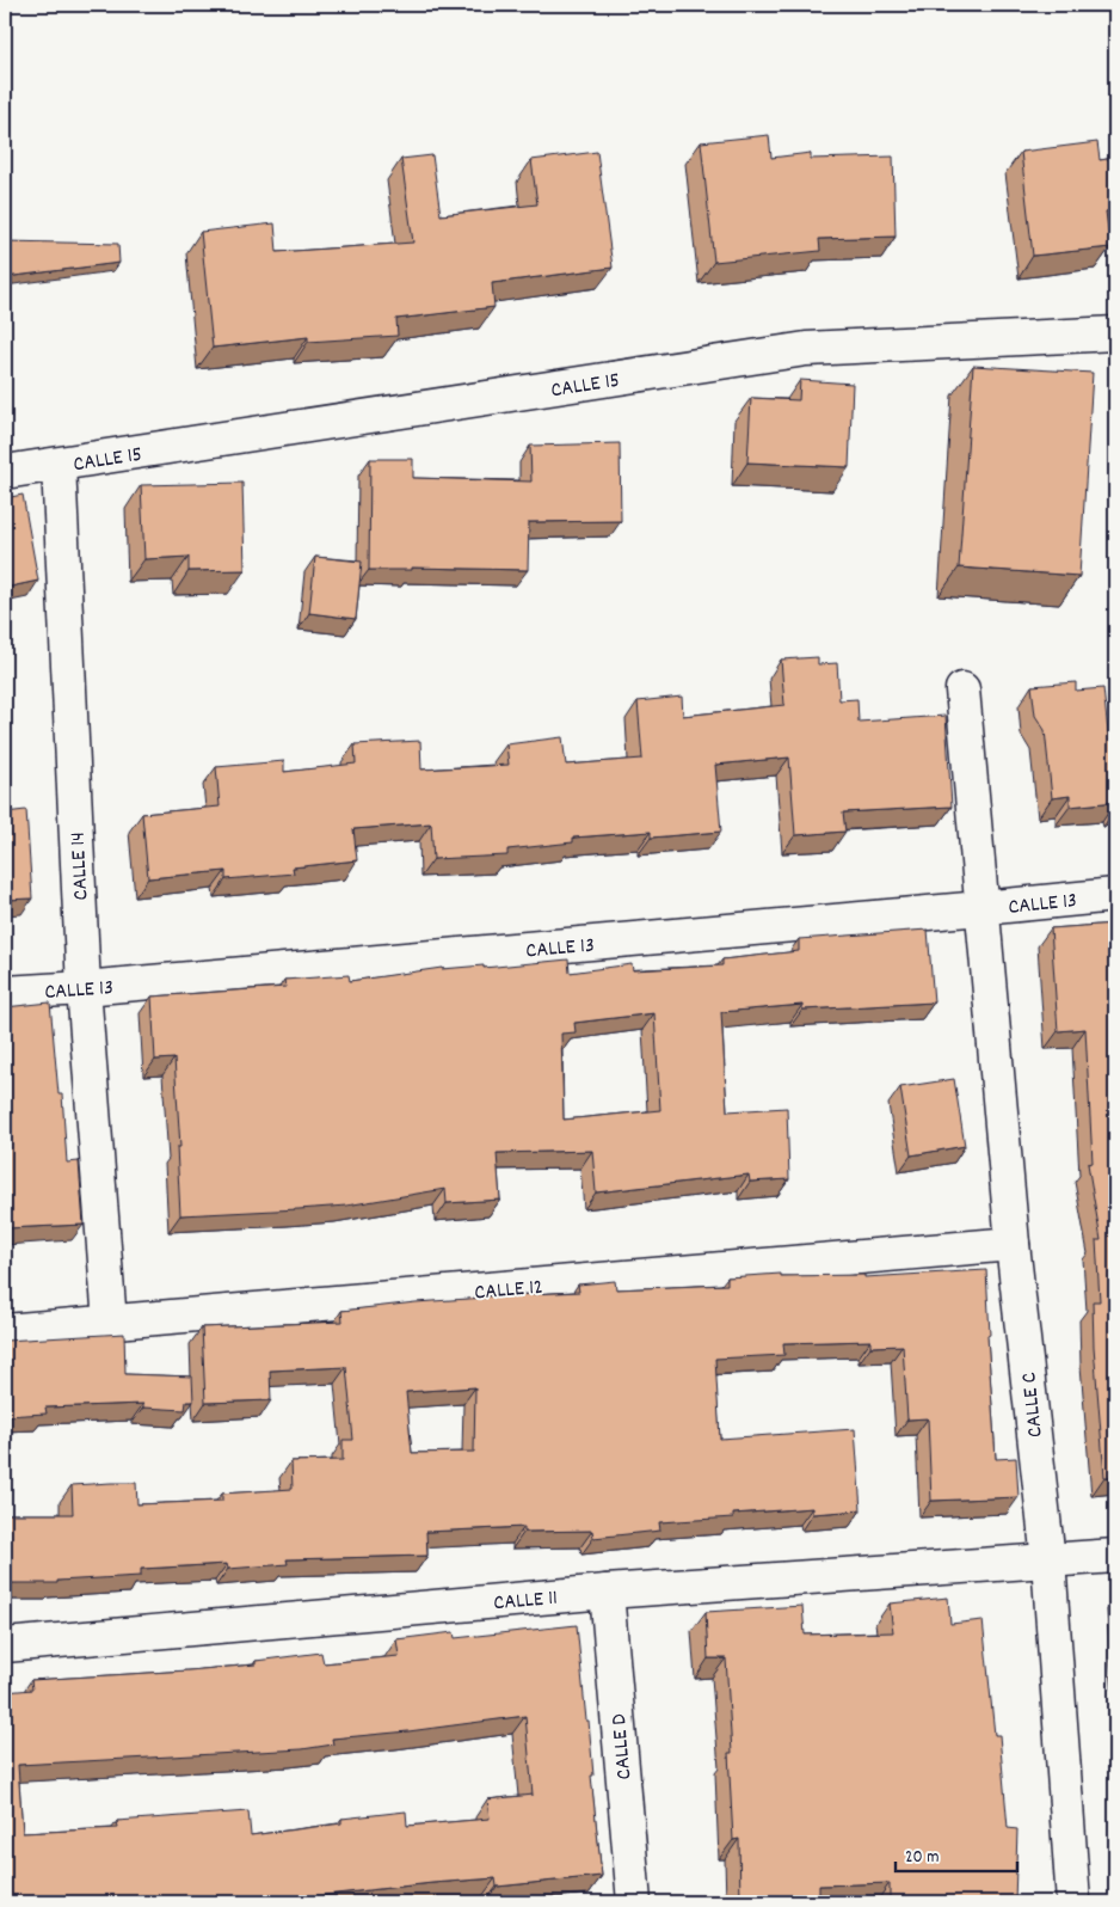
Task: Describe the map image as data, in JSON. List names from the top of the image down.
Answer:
{
  "streets": {
    "street": [
      "CALLE 15",
      "CALLE 14",
      "CALLE 13",
      "CALLE 12",
      "CALLE C",
      "CALLE 11",
      "CALLE D"
    ]
  },
  "crossings": [
    ["CALLE 15", "CALLE 14"],
    ["CALLE 14", "CALLE 13"],
    ["CALLE 14", "CALLE 12"],
    ["CALLE 13", "CALLE C"],
    ["CALLE 12", "CALLE C"],
    ["CALLE C", "CALLE 11"],
    ["CALLE 11", "CALLE D"]
  ],
  "scale_bar": "20 m"
}
